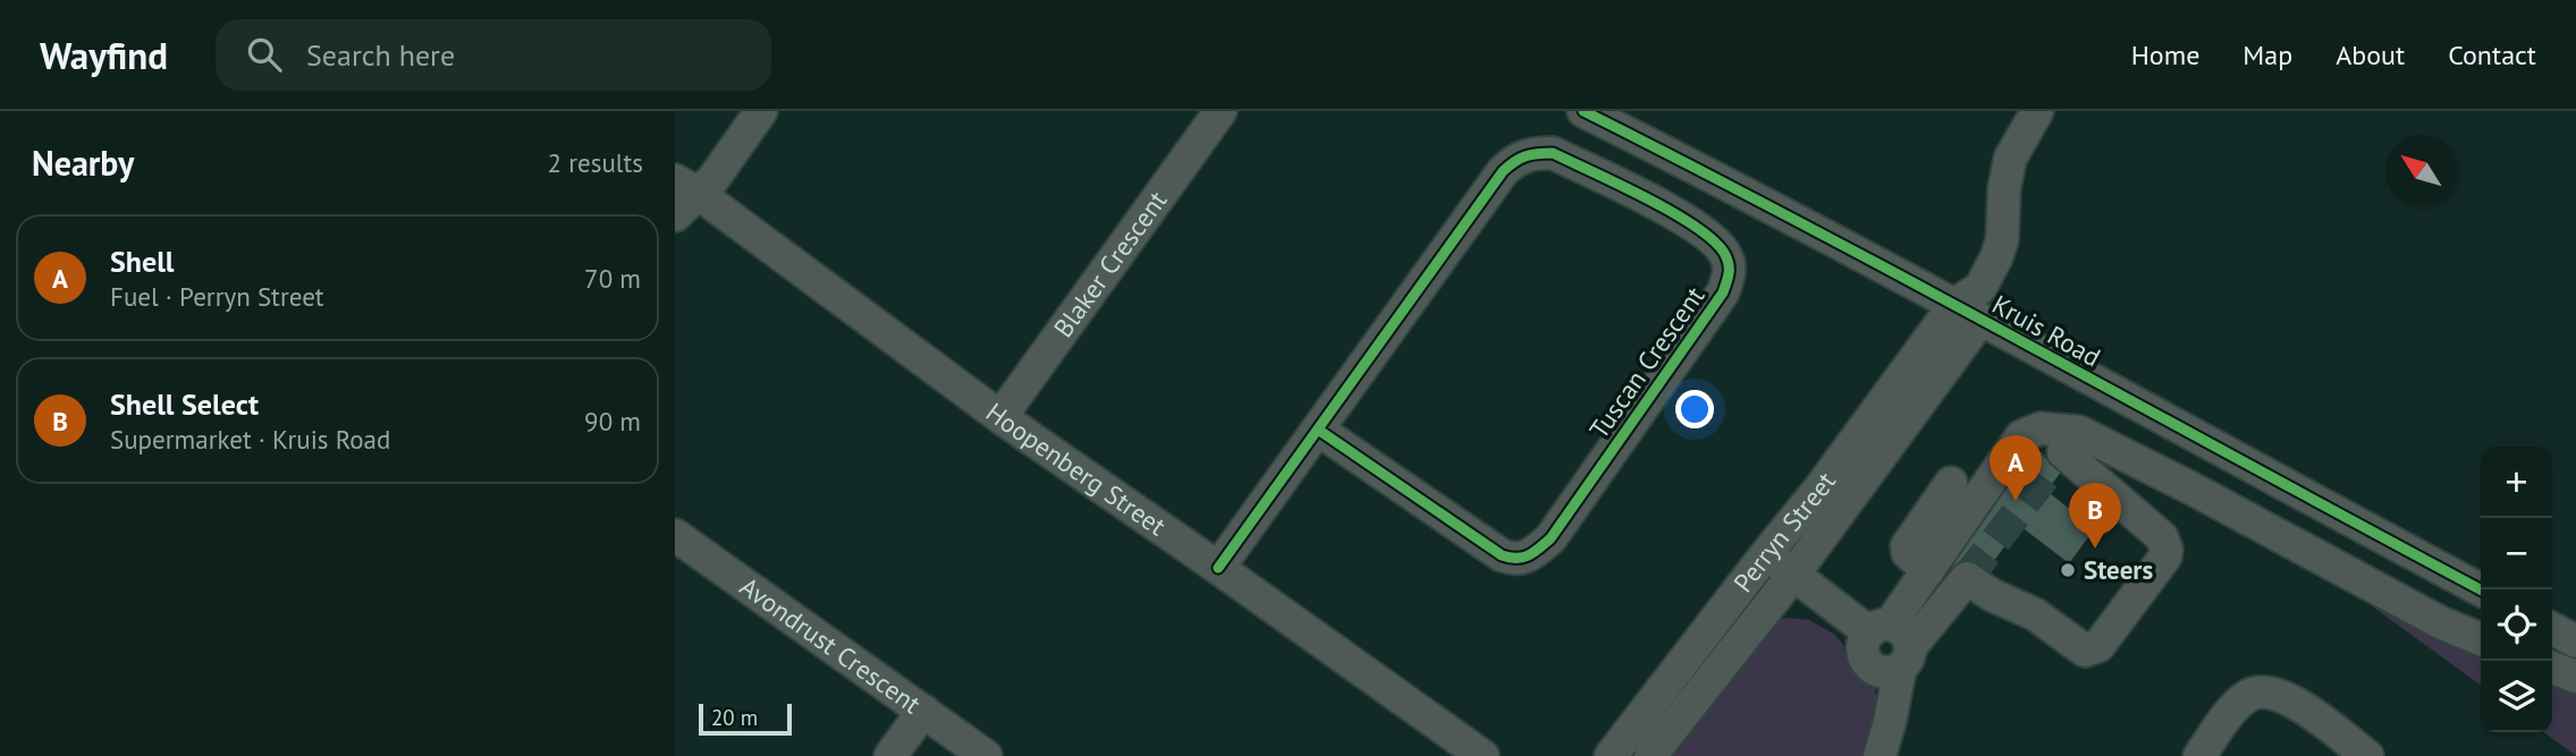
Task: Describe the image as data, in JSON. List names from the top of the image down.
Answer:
{
  "streets": {
    "street": [
      "Blaker Crescent",
      "Kruis Road",
      "Tuscan Crescent",
      "Hoopenberg Street",
      "Perryn Street",
      "Avondrust Crescent"
    ]
  },
  "crossings": [
    ["Blaker Crescent", "Hoopenberg Street"],
    ["Kruis Road", "Perryn Street"],
    ["Tuscan Crescent", "Hoopenberg Street"]
  ],
  "places": ["Steers"],
  "scale_bar": "20 m",
  "north": "top left",
  "page": {
    "header": "Wayfind",
    "search": "Search here",
    "nav": [
      "Home",
      "Map",
      "About",
      "Contact"
    ],
    "heading": ["Nearby", "2 results"],
    "list": [
      {
        "mark": "A",
        "name": "Shell",
        "note": "Fuel · Perryn Street",
        "value": "70 m"
      },
      {
        "mark": "B",
        "name": "Shell Select",
        "note": "Supermarket · Kruis Road",
        "value": "90 m"
      }
    ],
    "pins": ["A", "B"],
    "map_buttons": ["+", "−"],
    "scale": "20 m"
  }
}
